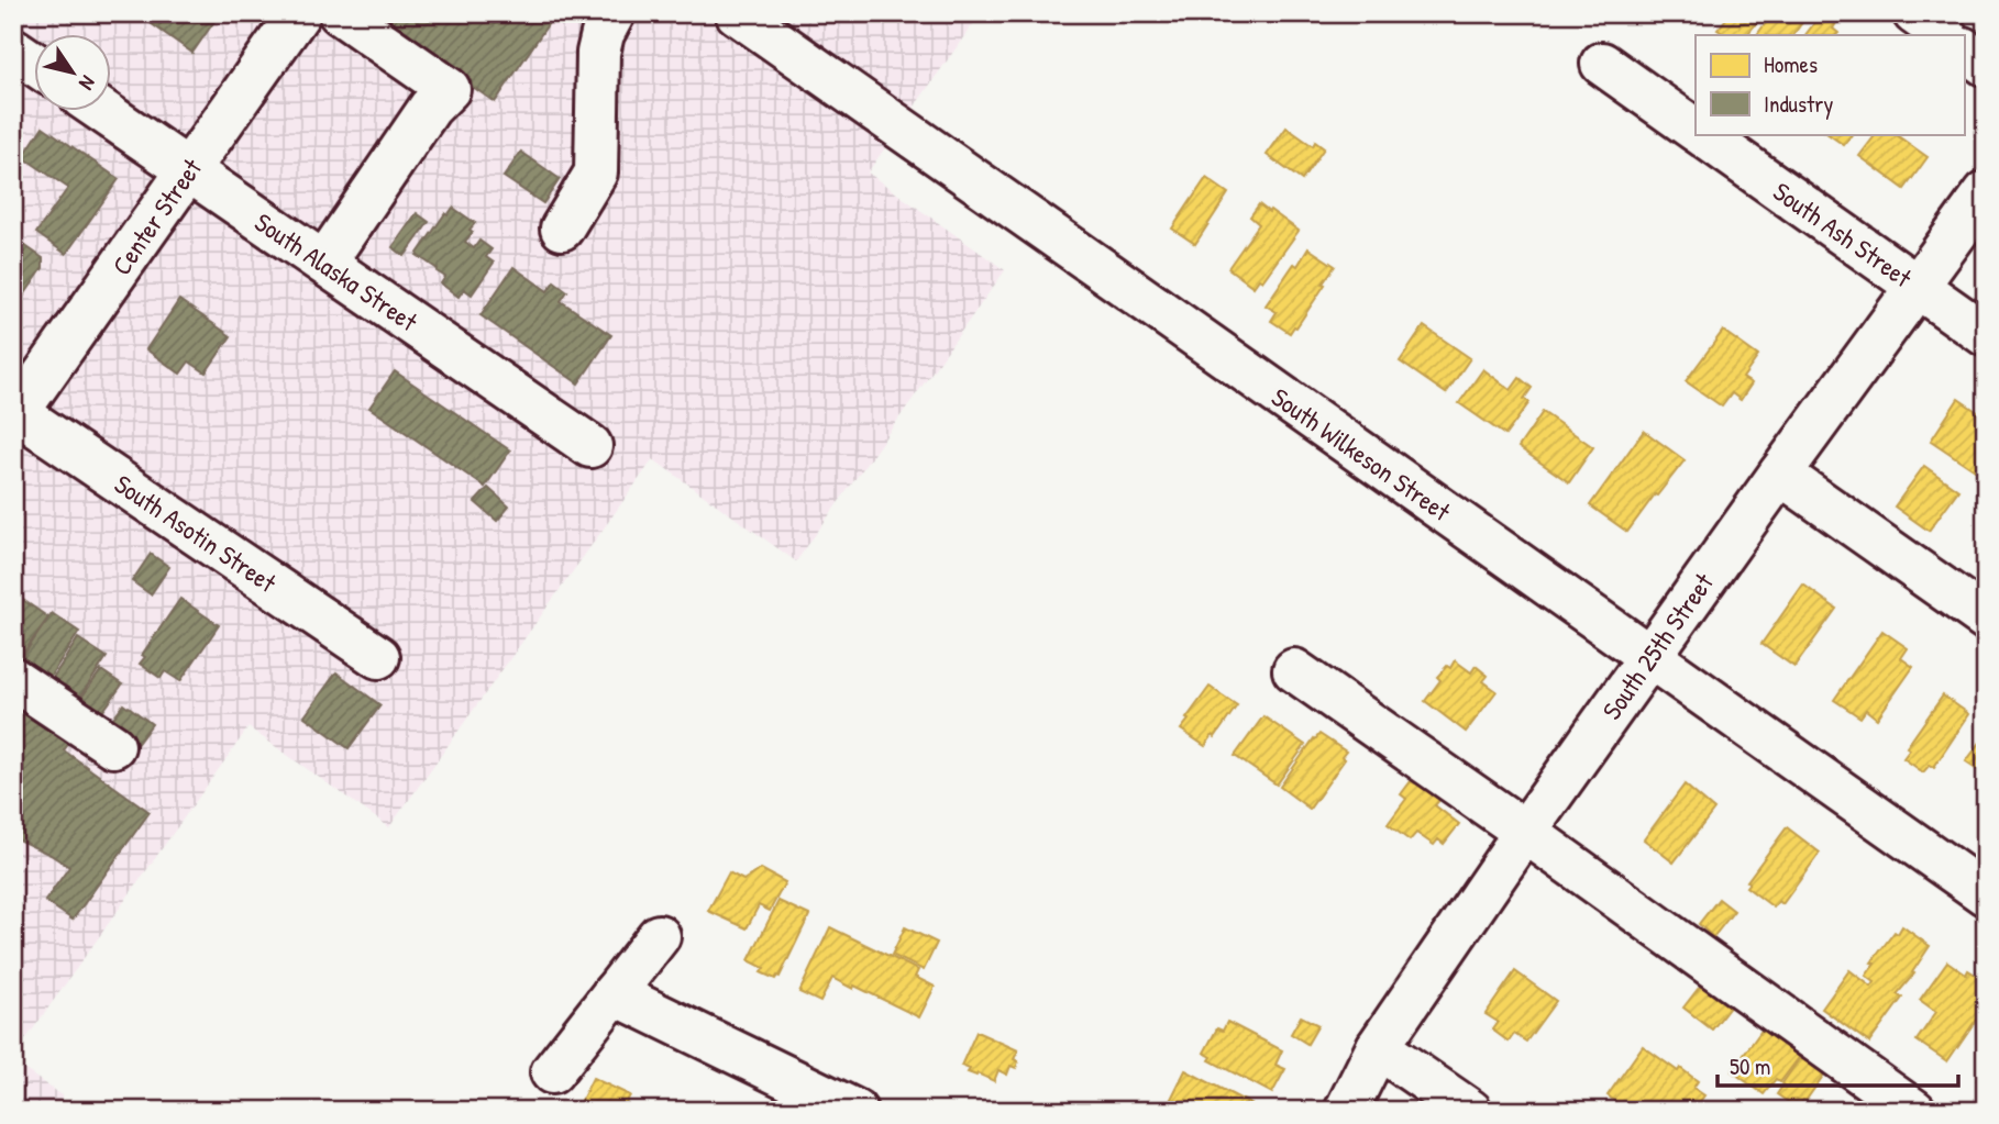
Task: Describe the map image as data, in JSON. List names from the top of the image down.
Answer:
{
  "streets": {
    "street": [
      "Center Street",
      "South Ash Street",
      "South Alaska Street",
      "South Wilkeson Street",
      "South Asotin Street",
      "South 25th Street"
    ]
  },
  "crossings": [
    ["Center Street", "South Alaska Street"],
    ["Center Street", "South Asotin Street"],
    ["South Ash Street", "South 25th Street"],
    ["South Wilkeson Street", "South 25th Street"]
  ],
  "legend": ["Homes", "Industry"],
  "scale_bar": "50 m",
  "north": "bottom right"
}
